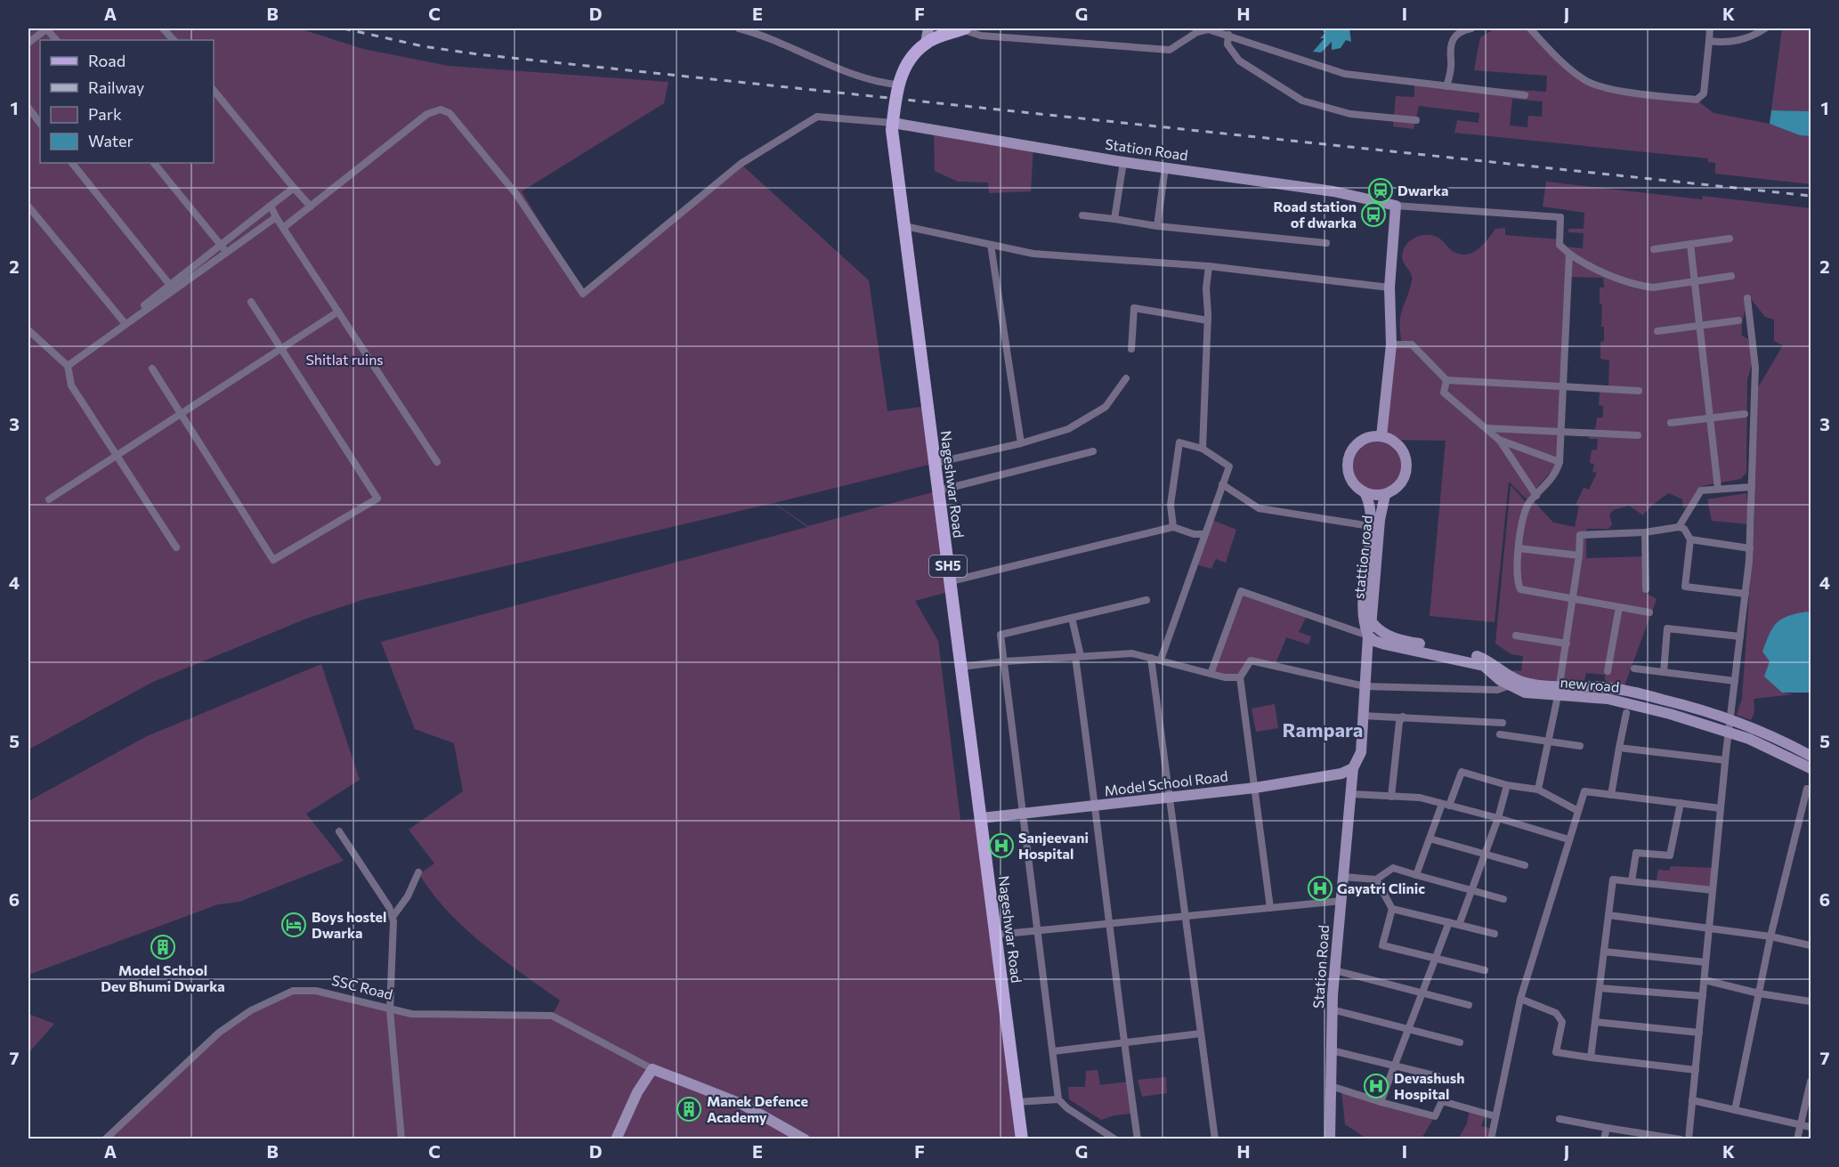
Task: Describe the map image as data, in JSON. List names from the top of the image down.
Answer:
{
  "streets": {
    "main road": ["Nageshwar Road", "SH5"],
    "street": [
      "Station Road",
      "stattion road",
      "new road",
      "Model School Road",
      "SSC Road"
    ]
  },
  "crossings": [
    ["Station Road", "Nageshwar Road"],
    ["Station Road", "Model School Road"],
    ["Nageshwar Road", "Model School Road"],
    ["stattion road", "new road"]
  ],
  "districts": ["Rampara"],
  "parks": ["Shitlat ruins"],
  "places": {
    "station": ["Dwarka"],
    "bus stop": ["Road station of dwarka"],
    "hospital": ["Sanjeevani Hospital", "Gayatri Clinic", "Devashush Hospital"],
    "hotel": ["Boys hostel Dwarka"],
    "building": ["Model School Dev Bhumi Dwarka", "Manek Defence Academy"]
  },
  "legend": [
    "Road",
    "Railway",
    "Park",
    "Water"
  ],
  "grid": {
    "columns": [
      "A",
      "B",
      "C",
      "D",
      "E",
      "F",
      "G",
      "H",
      "I",
      "J",
      "K"
    ],
    "rows": [
      "1",
      "2",
      "3",
      "4",
      "5",
      "6",
      "7"
    ]
  }
}
